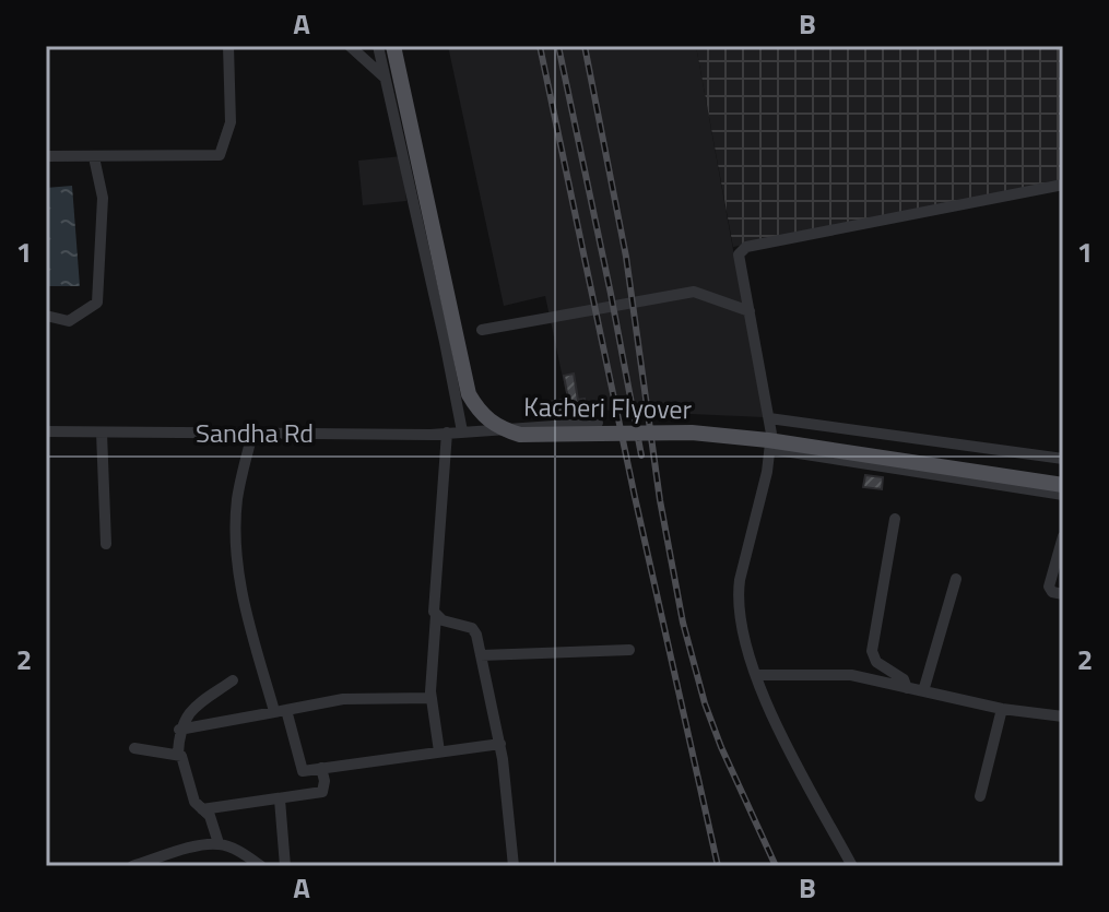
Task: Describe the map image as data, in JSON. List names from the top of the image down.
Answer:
{
  "streets": {
    "main road": ["Kacheri Flyover"],
    "street": ["Sandha Rd"]
  },
  "grid": {
    "columns": ["A", "B"],
    "rows": ["1", "2"]
  }
}
